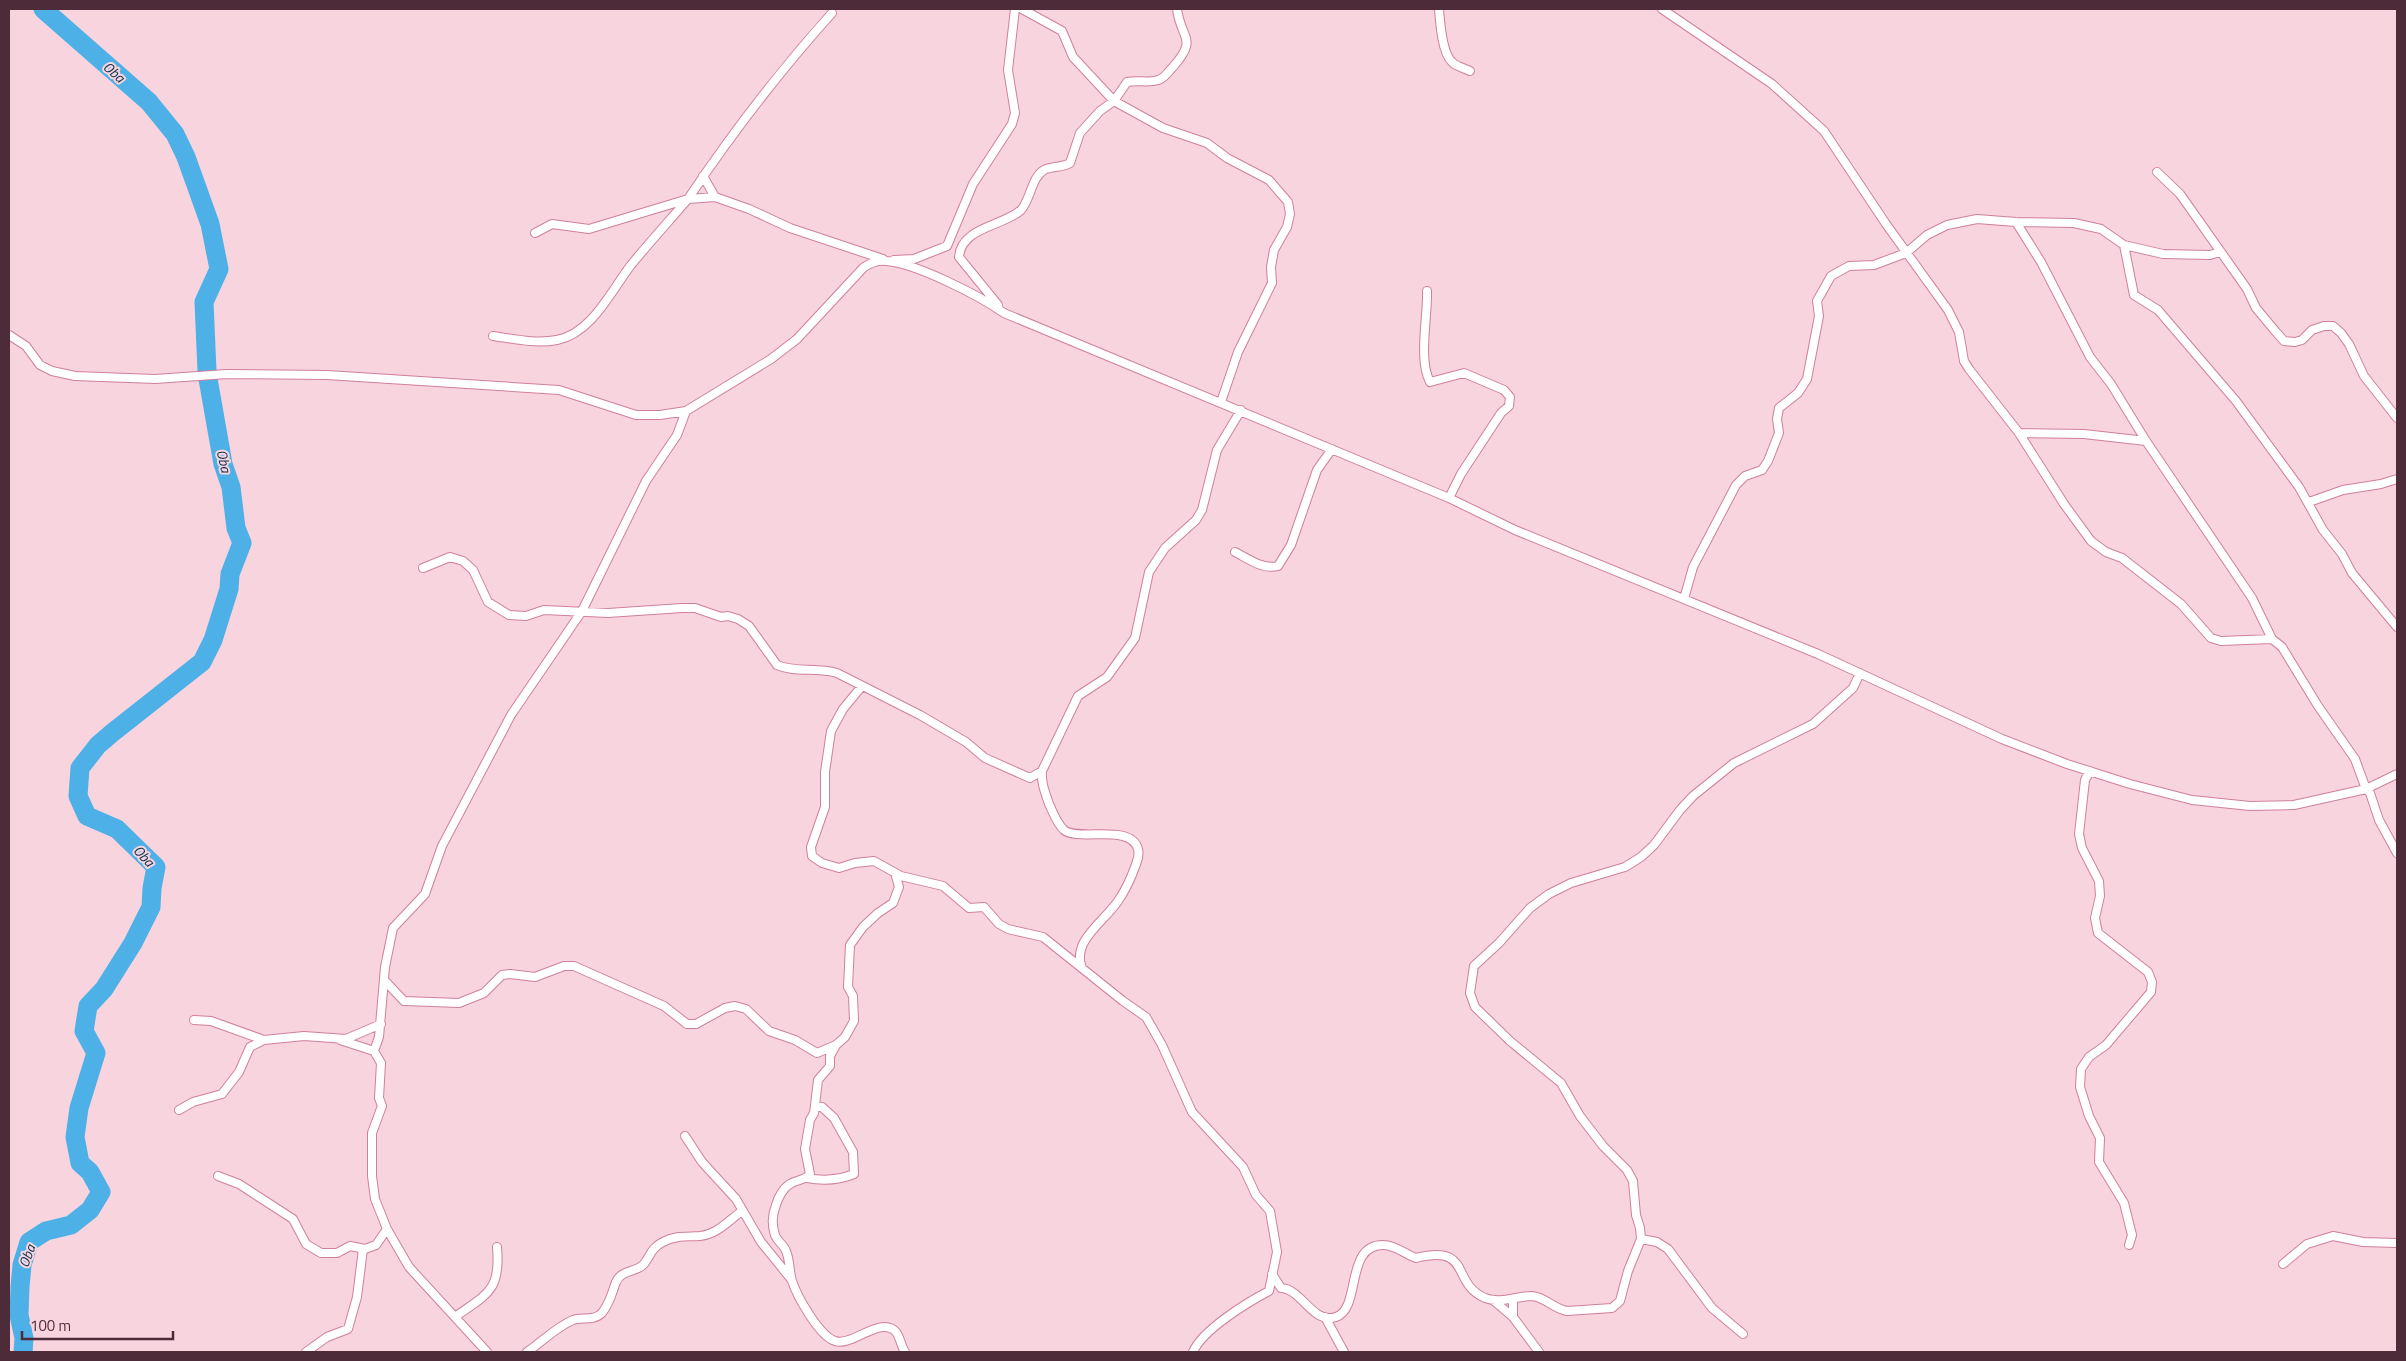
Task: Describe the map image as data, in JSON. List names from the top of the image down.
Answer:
{
  "water": ["Oba"],
  "scale_bar": "100 m"
}
